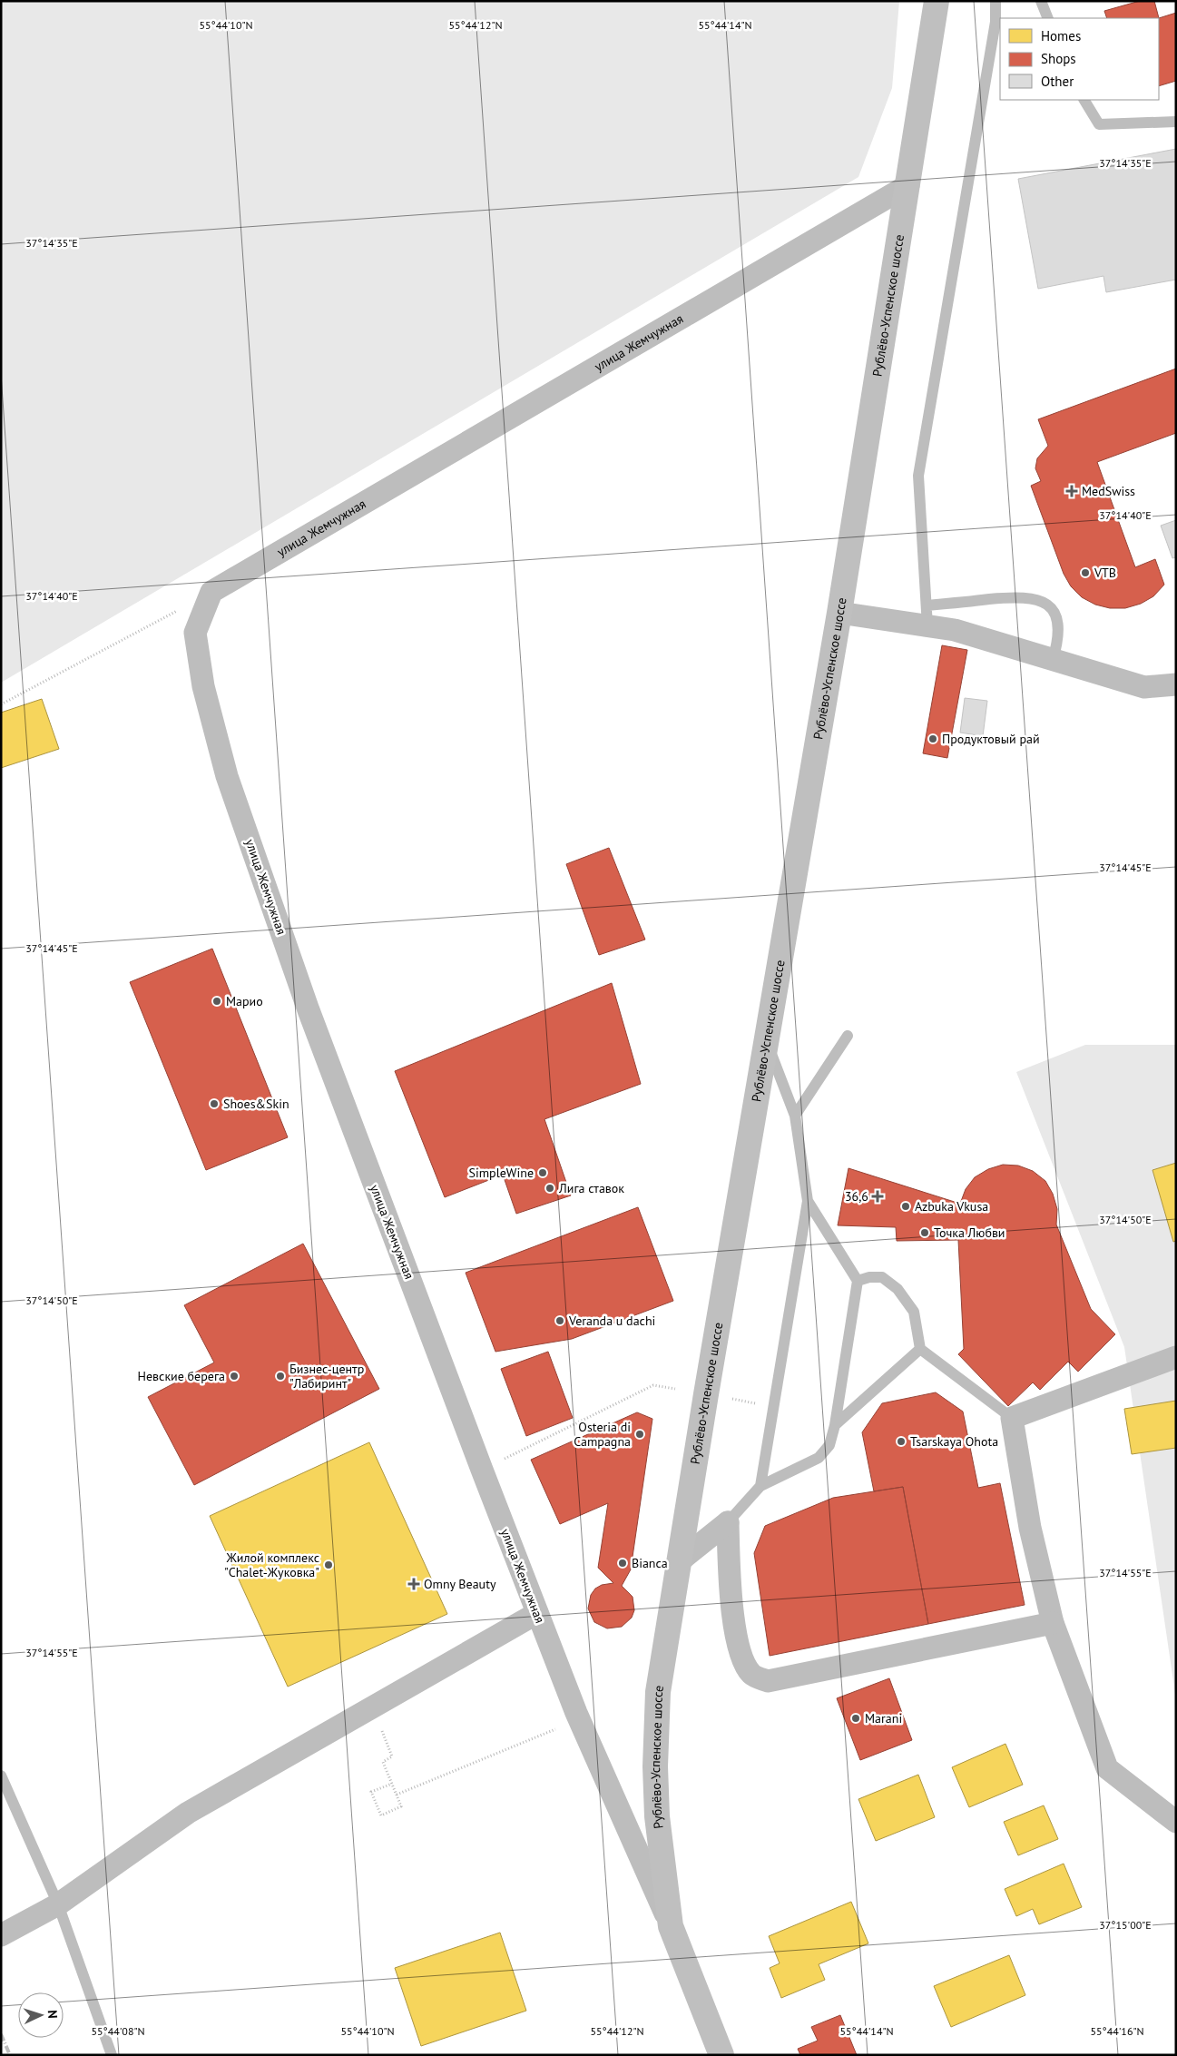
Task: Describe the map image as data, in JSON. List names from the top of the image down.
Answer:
{
  "streets": {
    "main road": ["Рублёво-Успенское шоссе"],
    "street": ["улица Жемчужная"]
  },
  "crossings": [
    ["Рублёво-Успенское шоссе", "улица Жемчужная"]
  ],
  "places": {
    "health": ["MedSwiss", "36,6", "Omny Beauty"],
    "other": [
      "VTB",
      "Продуктовый рай",
      "Марио",
      "Shoes&Skin",
      "SimpleWine",
      "Лига ставок",
      "Azbuka Vkusa",
      "Точка Любви",
      "Veranda u dachi",
      "Невские берега",
      "Бизнес-центр \"Лабиринт\"",
      "Osteria di Campagna",
      "Tsarskaya Ohota",
      "Bianca",
      "Жилой комплекс \"Chalet-Жуковка\"",
      "Marani"
    ]
  },
  "legend": ["Homes", "Shops", "Other"],
  "north": "right",
  "coordinates": [
    "55°44'10\"N",
    "55°44'12\"N",
    "55°44'14\"N",
    "37°14'35\"E",
    "37°14'40\"E",
    "37°14'45\"E",
    "37°14'50\"E",
    "37°14'55\"E",
    "37°15'00\"E",
    "55°44'08\"N",
    "55°44'16\"N"
  ]
}
